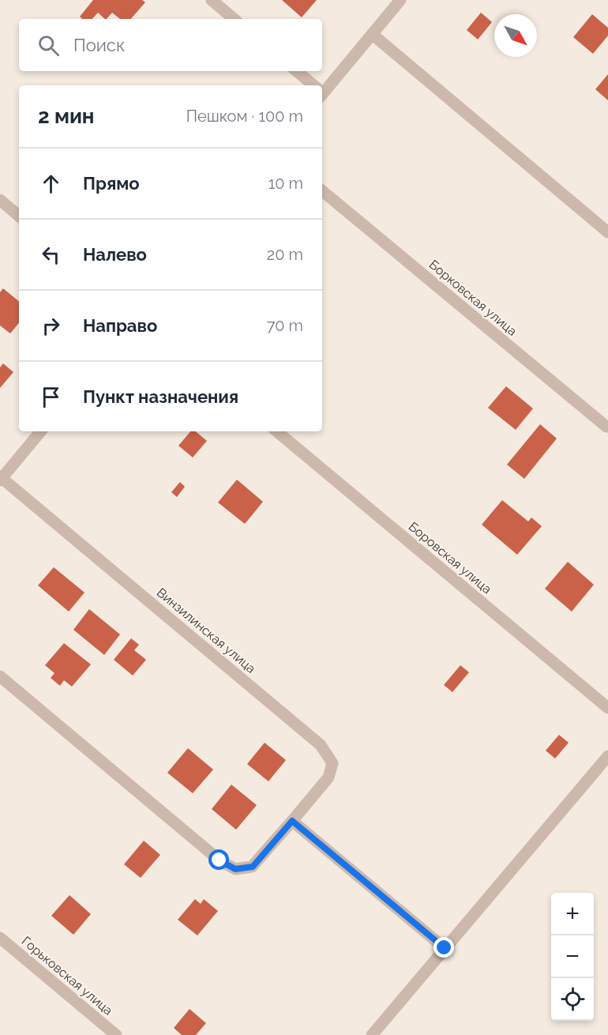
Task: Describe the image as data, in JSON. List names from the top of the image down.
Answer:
{
  "streets": {
    "street": [
      "Борковская улица",
      "Боровская улица",
      "Винзилинская улица",
      "Горьковская улица"
    ]
  },
  "north": "bottom right",
  "page": {
    "search": "Поиск",
    "heading": ["2 мин", "Пешком · 100 m"],
    "list": [
      ["Прямо", "10 m"],
      ["Налево", "20 m"],
      ["Направо", "70 m"],
      "Пункт назначения"
    ],
    "map_buttons": ["+", "−"]
  }
}
